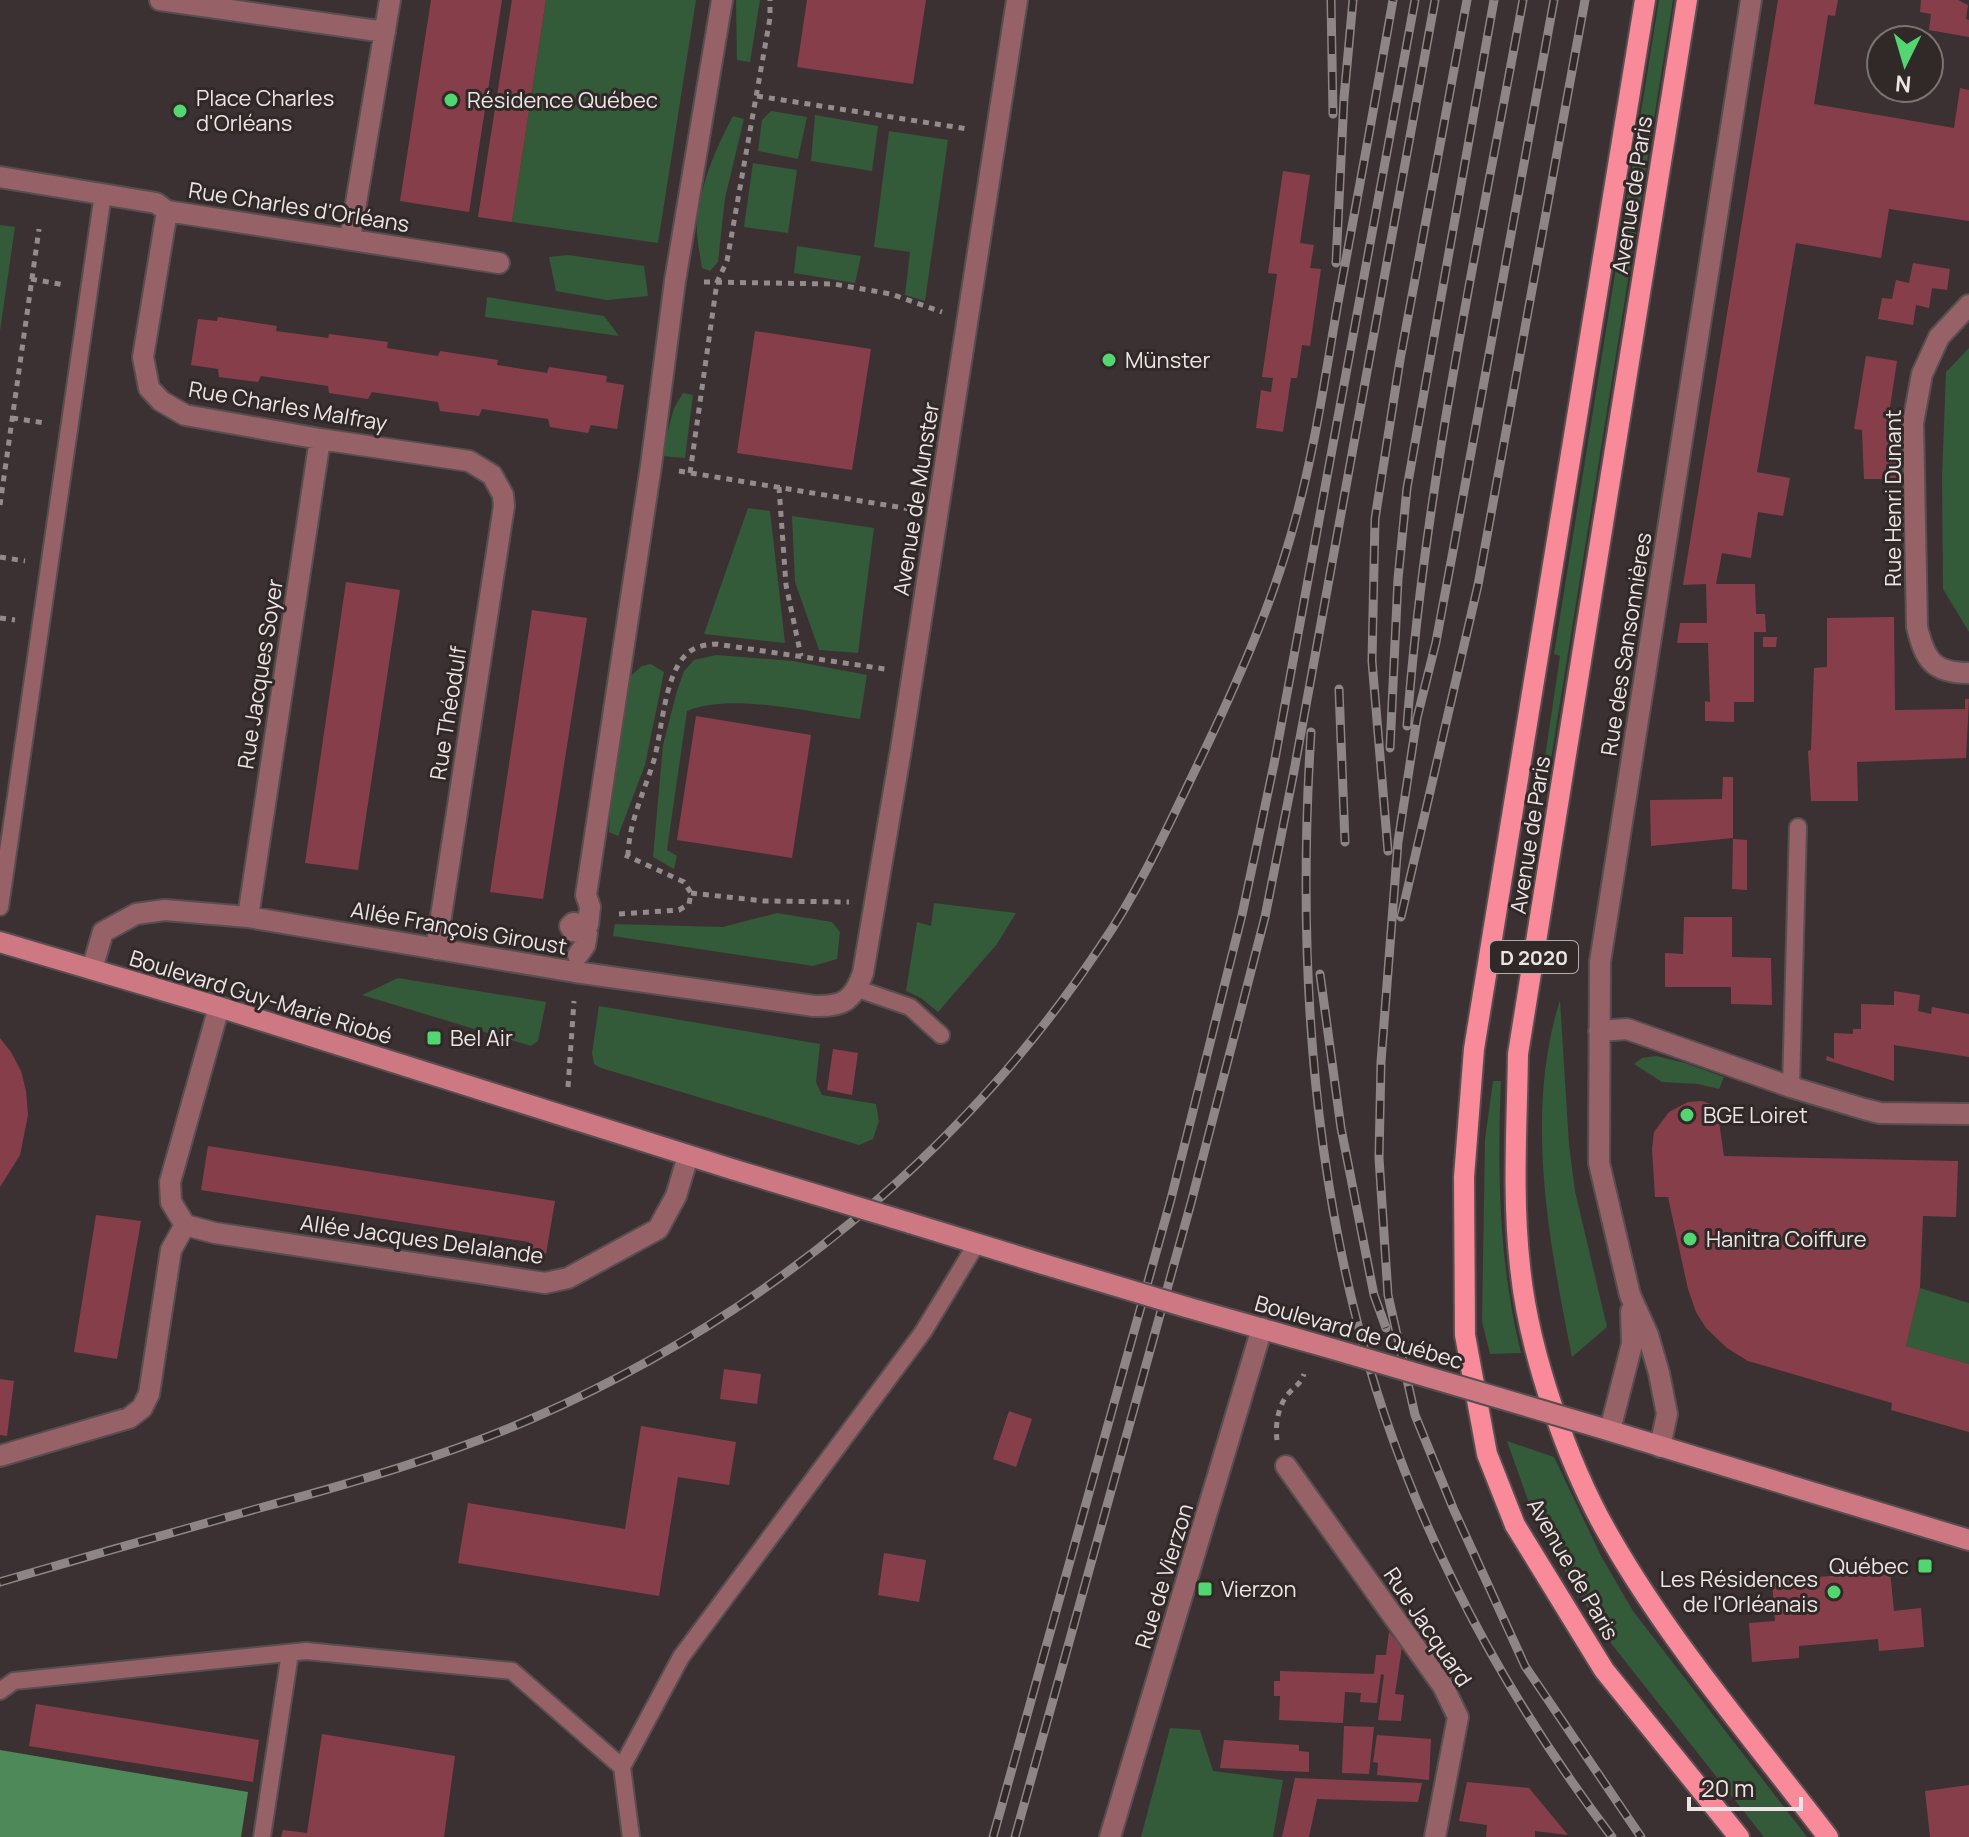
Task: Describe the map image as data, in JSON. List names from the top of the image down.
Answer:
{
  "streets": {
    "main road": [
      "Avenue de Paris",
      "D 2020",
      "Boulevard Guy-Marie Riobé",
      "Boulevard de Québec"
    ],
    "street": [
      "Rue Charles d'Orléans",
      "Rue Charles Malfray",
      "Rue Henri Dunant",
      "Avenue de Munster",
      "Rue des Sansonnières",
      "Rue Jacques Soyer",
      "Rue Théodulf",
      "Allée François Giroust",
      "Allée Jacques Delalande",
      "Rue de Vierzon",
      "Rue Jacquard"
    ]
  },
  "crossings": [
    ["Rue Charles d'Orléans", "Rue Charles Malfray"],
    ["Rue Charles Malfray", "Rue Jacques Soyer"],
    ["Rue Charles Malfray", "Rue Théodulf"],
    ["Avenue de Munster", "Allée François Giroust"],
    ["Rue des Sansonnières", "Boulevard de Québec"],
    ["Rue Jacques Soyer", "Allée François Giroust"],
    ["Rue Théodulf", "Allée François Giroust"],
    ["Allée François Giroust", "Boulevard Guy-Marie Riobé"],
    ["Boulevard Guy-Marie Riobé", "Allée Jacques Delalande"],
    ["Boulevard Guy-Marie Riobé", "Boulevard de Québec"],
    ["Boulevard de Québec", "Rue de Vierzon"]
  ],
  "places": {
    "other": [
      "Résidence Québec",
      "Place Charles d'Orléans",
      "Münster",
      "BGE Loiret",
      "Hanitra Coiffure",
      "Les Résidences de l'Orléanais"
    ],
    "transit": ["Bel Air", "Québec", "Vierzon"]
  },
  "scale_bar": "20 m",
  "north": "bottom"
}
